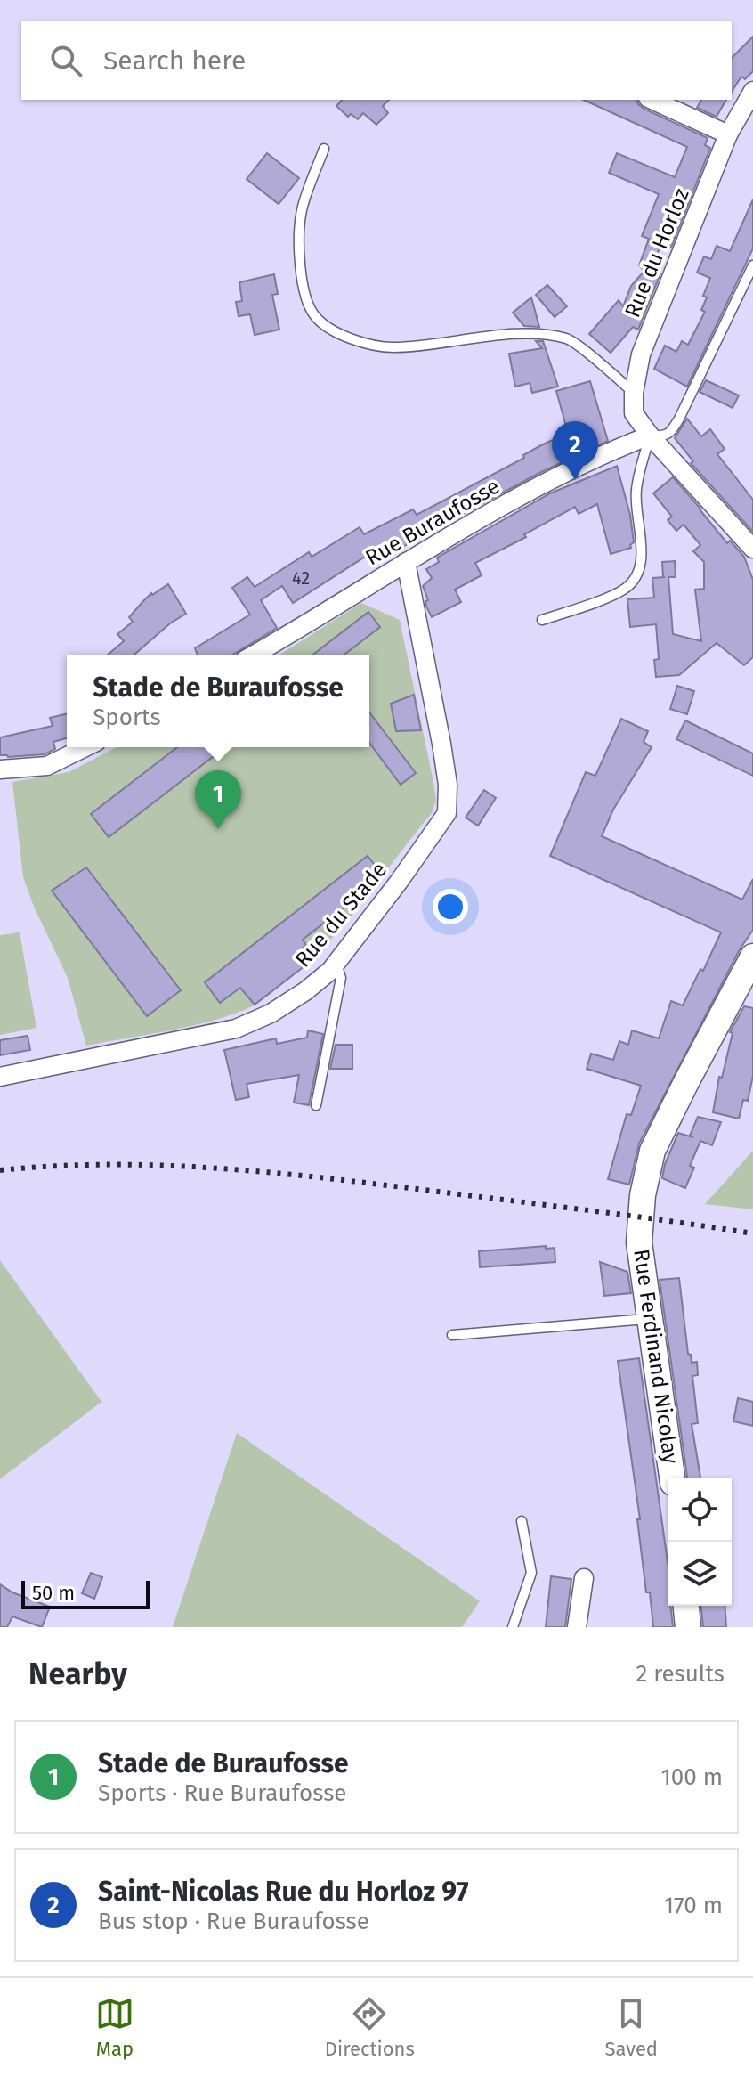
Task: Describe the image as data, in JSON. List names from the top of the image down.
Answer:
{
  "streets": {
    "street": [
      "Rue du Horloz",
      "Rue Buraufosse",
      "Rue du Stade",
      "Rue Ferdinand Nicolay"
    ]
  },
  "crossings": [
    ["Rue du Horloz", "Rue Buraufosse"],
    ["Rue Buraufosse", "Rue du Stade"]
  ],
  "house_numbers": ["42"],
  "scale_bar": "50 m",
  "page": {
    "search": "Search here",
    "pins": ["2", "1"],
    "popup": ["Stade de Buraufosse", "Sports"],
    "scale": "50 m",
    "heading": ["Nearby", "2 results"],
    "list": [
      {
        "mark": "1",
        "name": "Stade de Buraufosse",
        "note": "Sports · Rue Buraufosse",
        "value": "100 m"
      },
      {
        "mark": "2",
        "name": "Saint-Nicolas Rue du Horloz 97",
        "note": "Bus stop · Rue Buraufosse",
        "value": "170 m"
      }
    ],
    "nav": ["Map", "Directions", "Saved"]
  }
}
